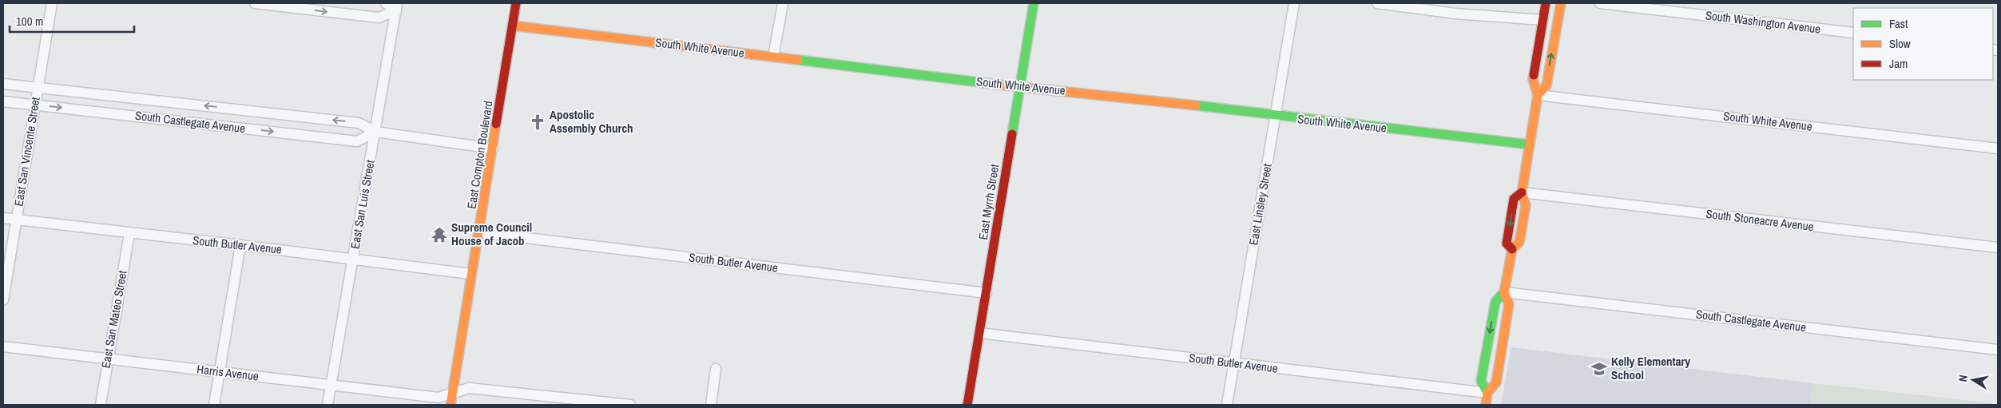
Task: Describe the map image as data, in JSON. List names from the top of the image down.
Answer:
{
  "streets": {
    "street": [
      "South Washington Avenue",
      "South White Avenue",
      "South Castlegate Avenue",
      "East San Vincente Street",
      "East Compton Boulevard",
      "East Myrrh Street",
      "East San Luis Street",
      "East Linsley Street",
      "South Stoneacre Avenue",
      "South Butler Avenue",
      "East San Mateo Street",
      "Harris Avenue"
    ]
  },
  "crossings": [
    ["South White Avenue", "East Compton Boulevard"],
    ["South White Avenue", "East Myrrh Street"],
    ["South White Avenue", "East Linsley Street"],
    ["South Castlegate Avenue", "East San Vincente Street"],
    ["South Castlegate Avenue", "East Compton Boulevard"],
    ["South Castlegate Avenue", "East San Luis Street"],
    ["East San Vincente Street", "South Butler Avenue"],
    ["East Compton Boulevard", "South Butler Avenue"],
    ["East Compton Boulevard", "Harris Avenue"],
    ["East Myrrh Street", "South Butler Avenue"],
    ["East San Luis Street", "South Butler Avenue"],
    ["East San Luis Street", "Harris Avenue"],
    ["East Linsley Street", "South Butler Avenue"],
    ["South Butler Avenue", "East San Mateo Street"],
    ["East San Mateo Street", "Harris Avenue"]
  ],
  "places": {
    "church": ["Apostolic Assembly Church"],
    "temple": ["Supreme Council House of Jacob"],
    "school or university": ["Kelly Elementary School"]
  },
  "legend": ["Fast", "Slow", "Jam"],
  "scale_bar": "100 m",
  "north": "left"
}
